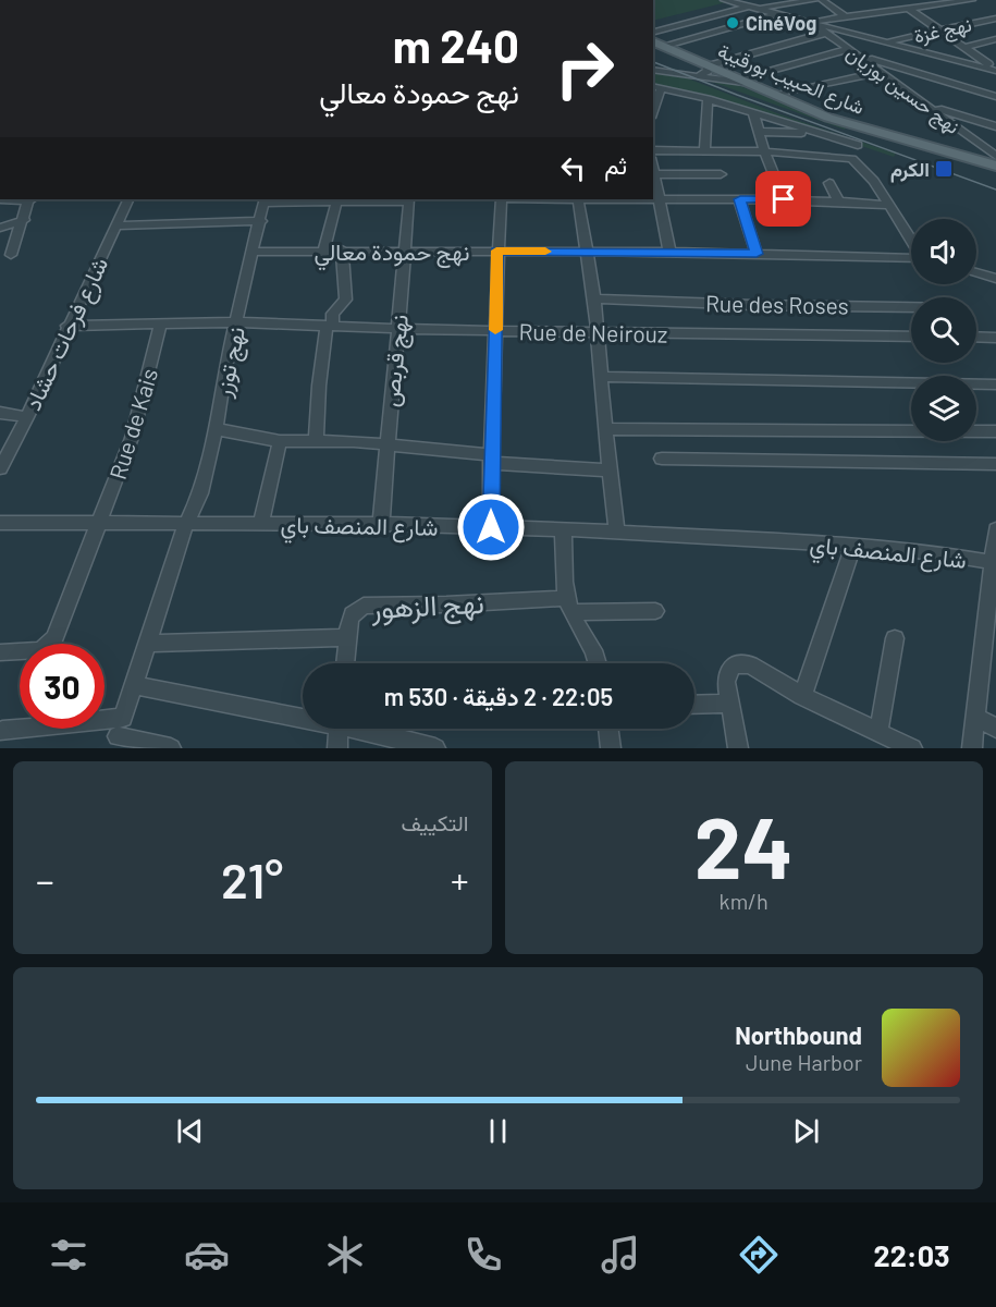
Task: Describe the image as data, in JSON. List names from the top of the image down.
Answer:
{
  "streets": {
    "main road": ["شارع الحبيب بورقيبة"],
    "street": [
      "نهج غزة",
      "نهج حسين بوزيان",
      "نهج حمودة معالي",
      "Rue des Roses",
      "Rue de Neirouz",
      "شارع فرحات حشاد",
      "نهج قربص",
      "نهج توزر",
      "Rue de Kais",
      "شارع المنصف باي",
      "نهج الزهور"
    ]
  },
  "crossings": [
    ["نهج حمودة معالي", "نهج قربص"],
    ["نهج حمودة معالي", "نهج توزر"],
    ["Rue de Neirouz", "شارع فرحات حشاد"],
    ["Rue de Neirouz", "نهج قربص"],
    ["Rue de Neirouz", "نهج توزر"],
    ["Rue de Neirouz", "Rue de Kais"],
    ["نهج قربص", "شارع المنصف باي"],
    ["نهج توزر", "شارع المنصف باي"],
    ["Rue de Kais", "شارع المنصف باي"]
  ],
  "places": {
    "other": ["CinéVog"],
    "transit": ["الكرم"]
  },
  "page": {
    "turn": ["240 m", "نهج حمودة معالي"],
    "then": "ثم",
    "limit": "30",
    "trip": "22:05 · 2 دقيقة · 530 m",
    "tile": [
      ["24", "km/h"],
      "التكييف"
    ],
    "heat": ["−", "21°", "+"],
    "song": ["Northbound", "June Harbor"],
    "tabs": "22:03"
  }
}
